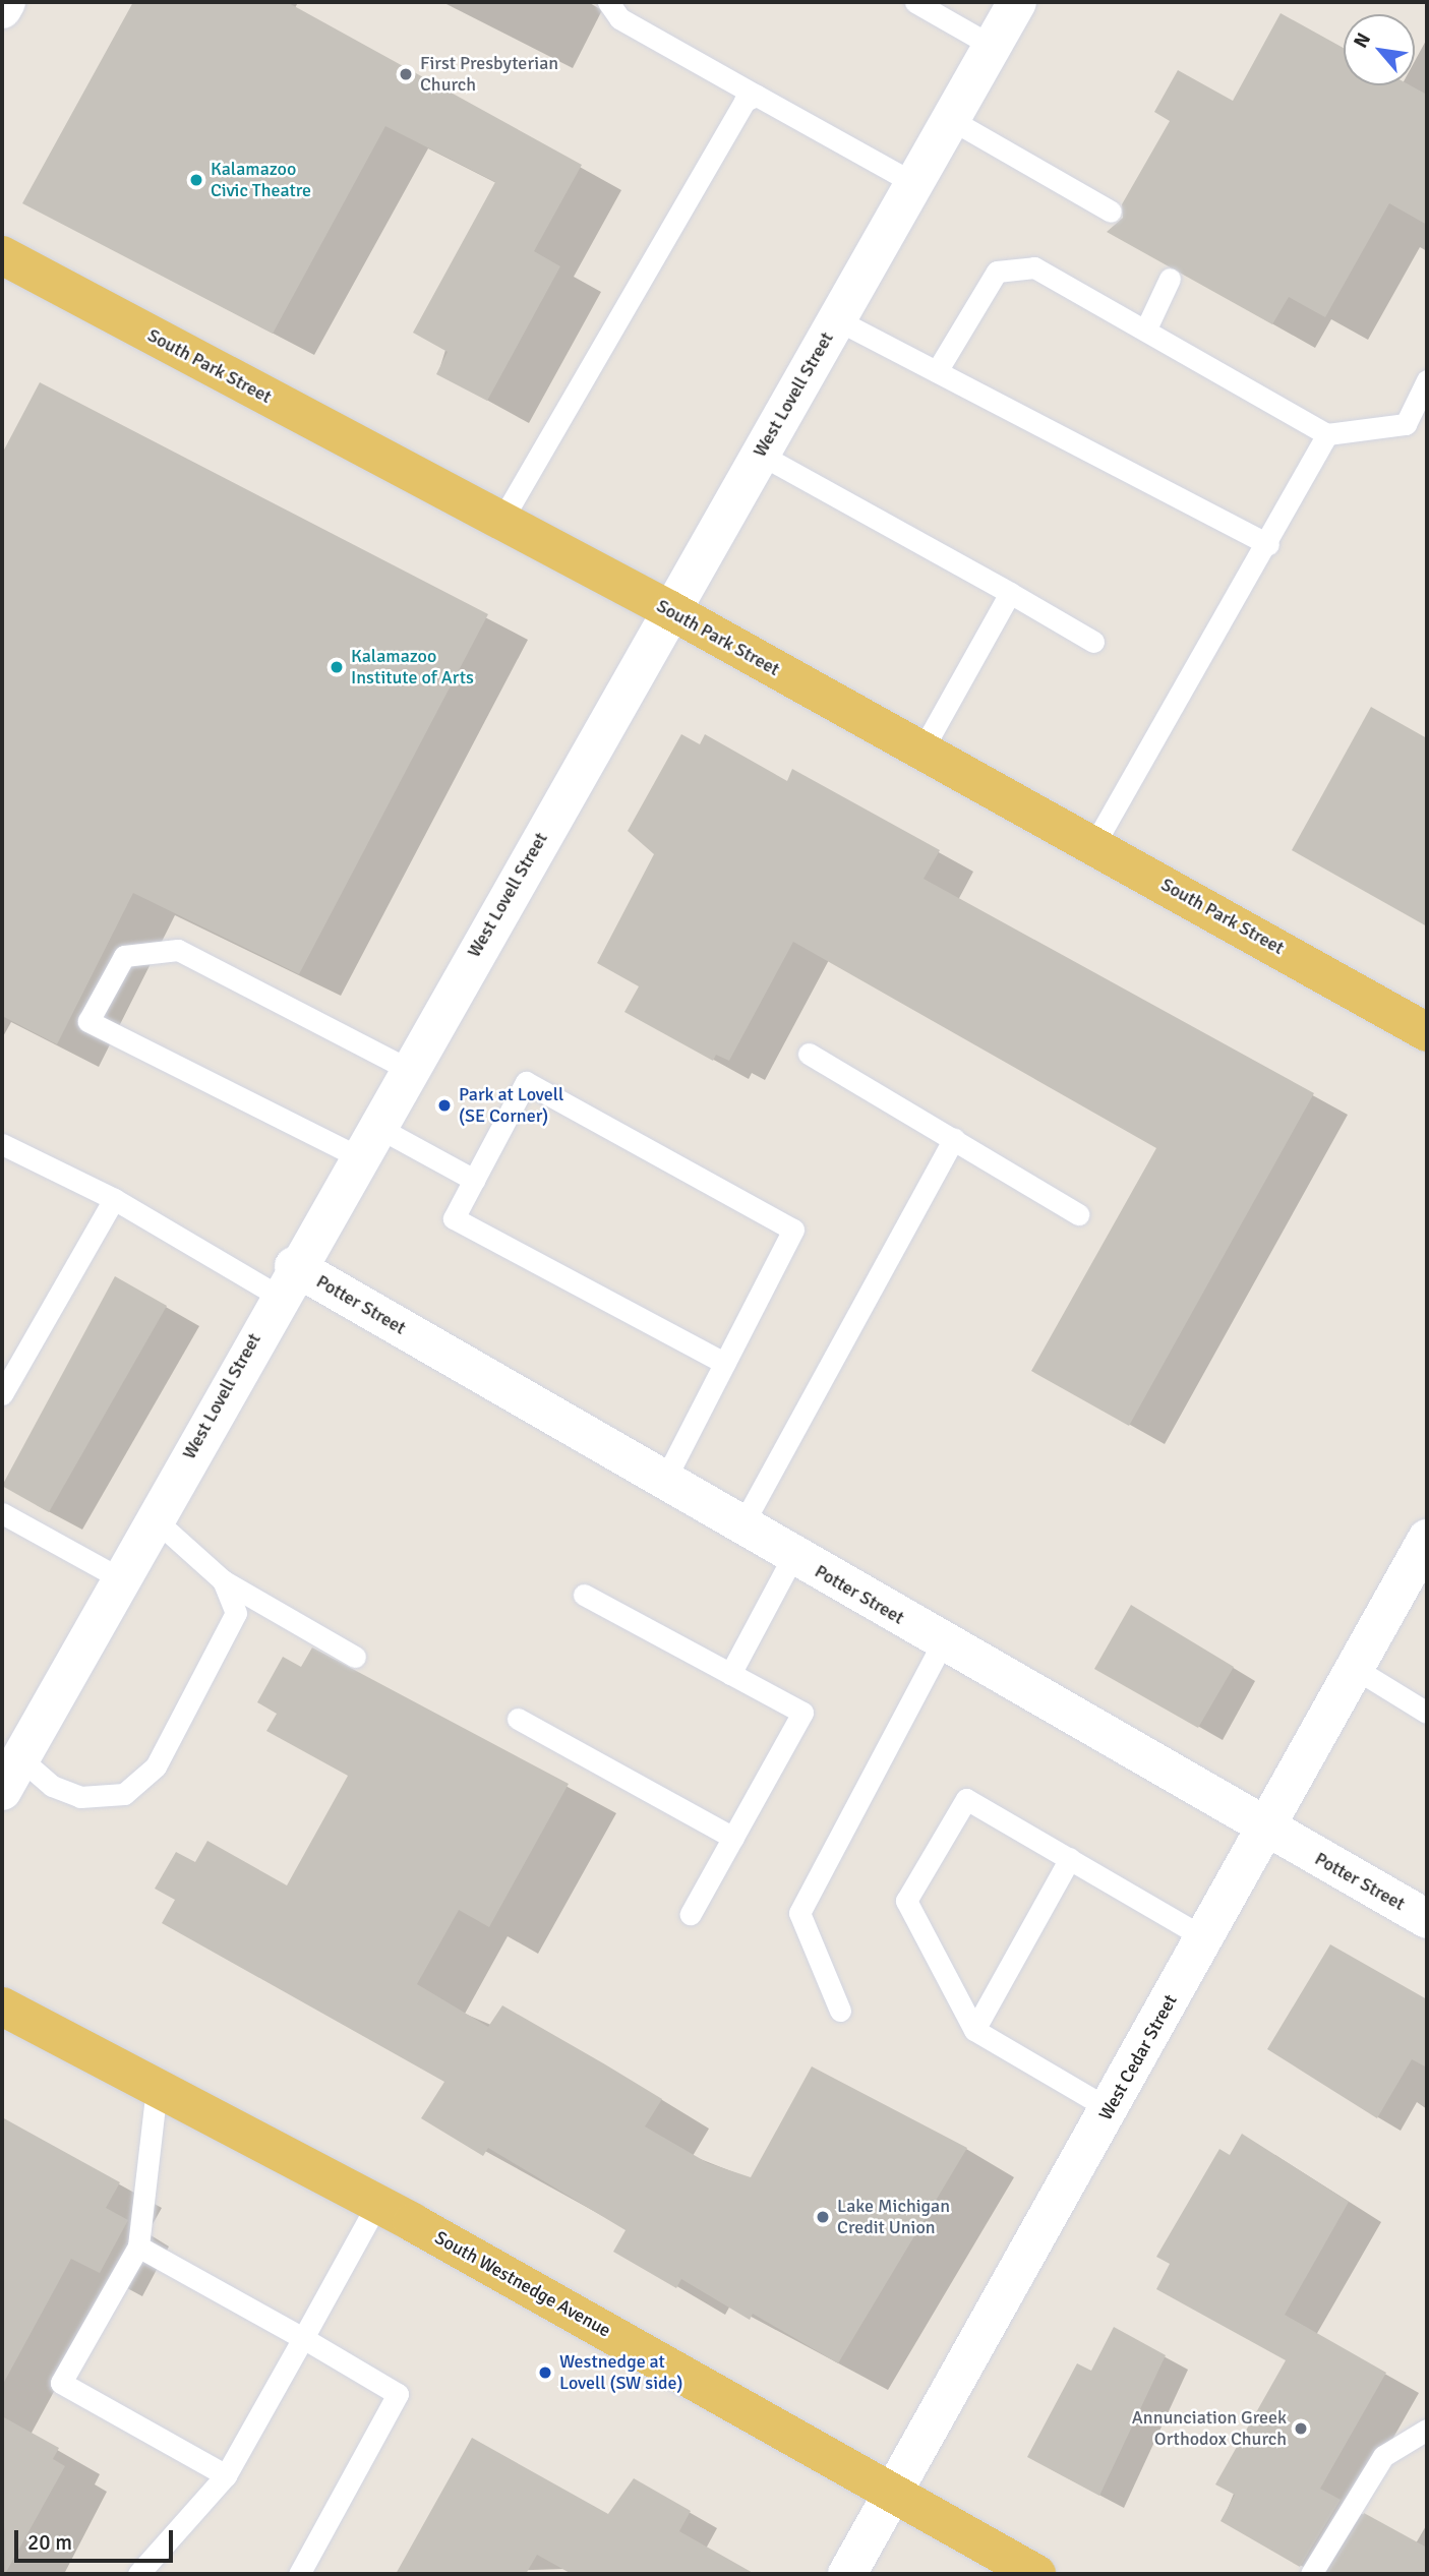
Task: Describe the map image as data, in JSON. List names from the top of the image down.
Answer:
{
  "streets": {
    "main road": ["South Park Street", "South Westnedge Avenue"],
    "street": ["West Lovell Street", "Potter Street", "West Cedar Street"]
  },
  "crossings": [
    ["South Park Street", "West Lovell Street"],
    ["West Lovell Street", "Potter Street"],
    ["Potter Street", "West Cedar Street"],
    ["West Cedar Street", "South Westnedge Avenue"]
  ],
  "places": [
    "First Presbyterian Church",
    "Kalamazoo Civic Theatre",
    "Kalamazoo Institute of Arts",
    "Park at Lovell (SE Corner)",
    "Lake Michigan Credit Union",
    "Westnedge at Lovell (SW side)",
    "Annunciation Greek Orthodox Church"
  ],
  "scale_bar": "20 m",
  "north": "top left"
}
